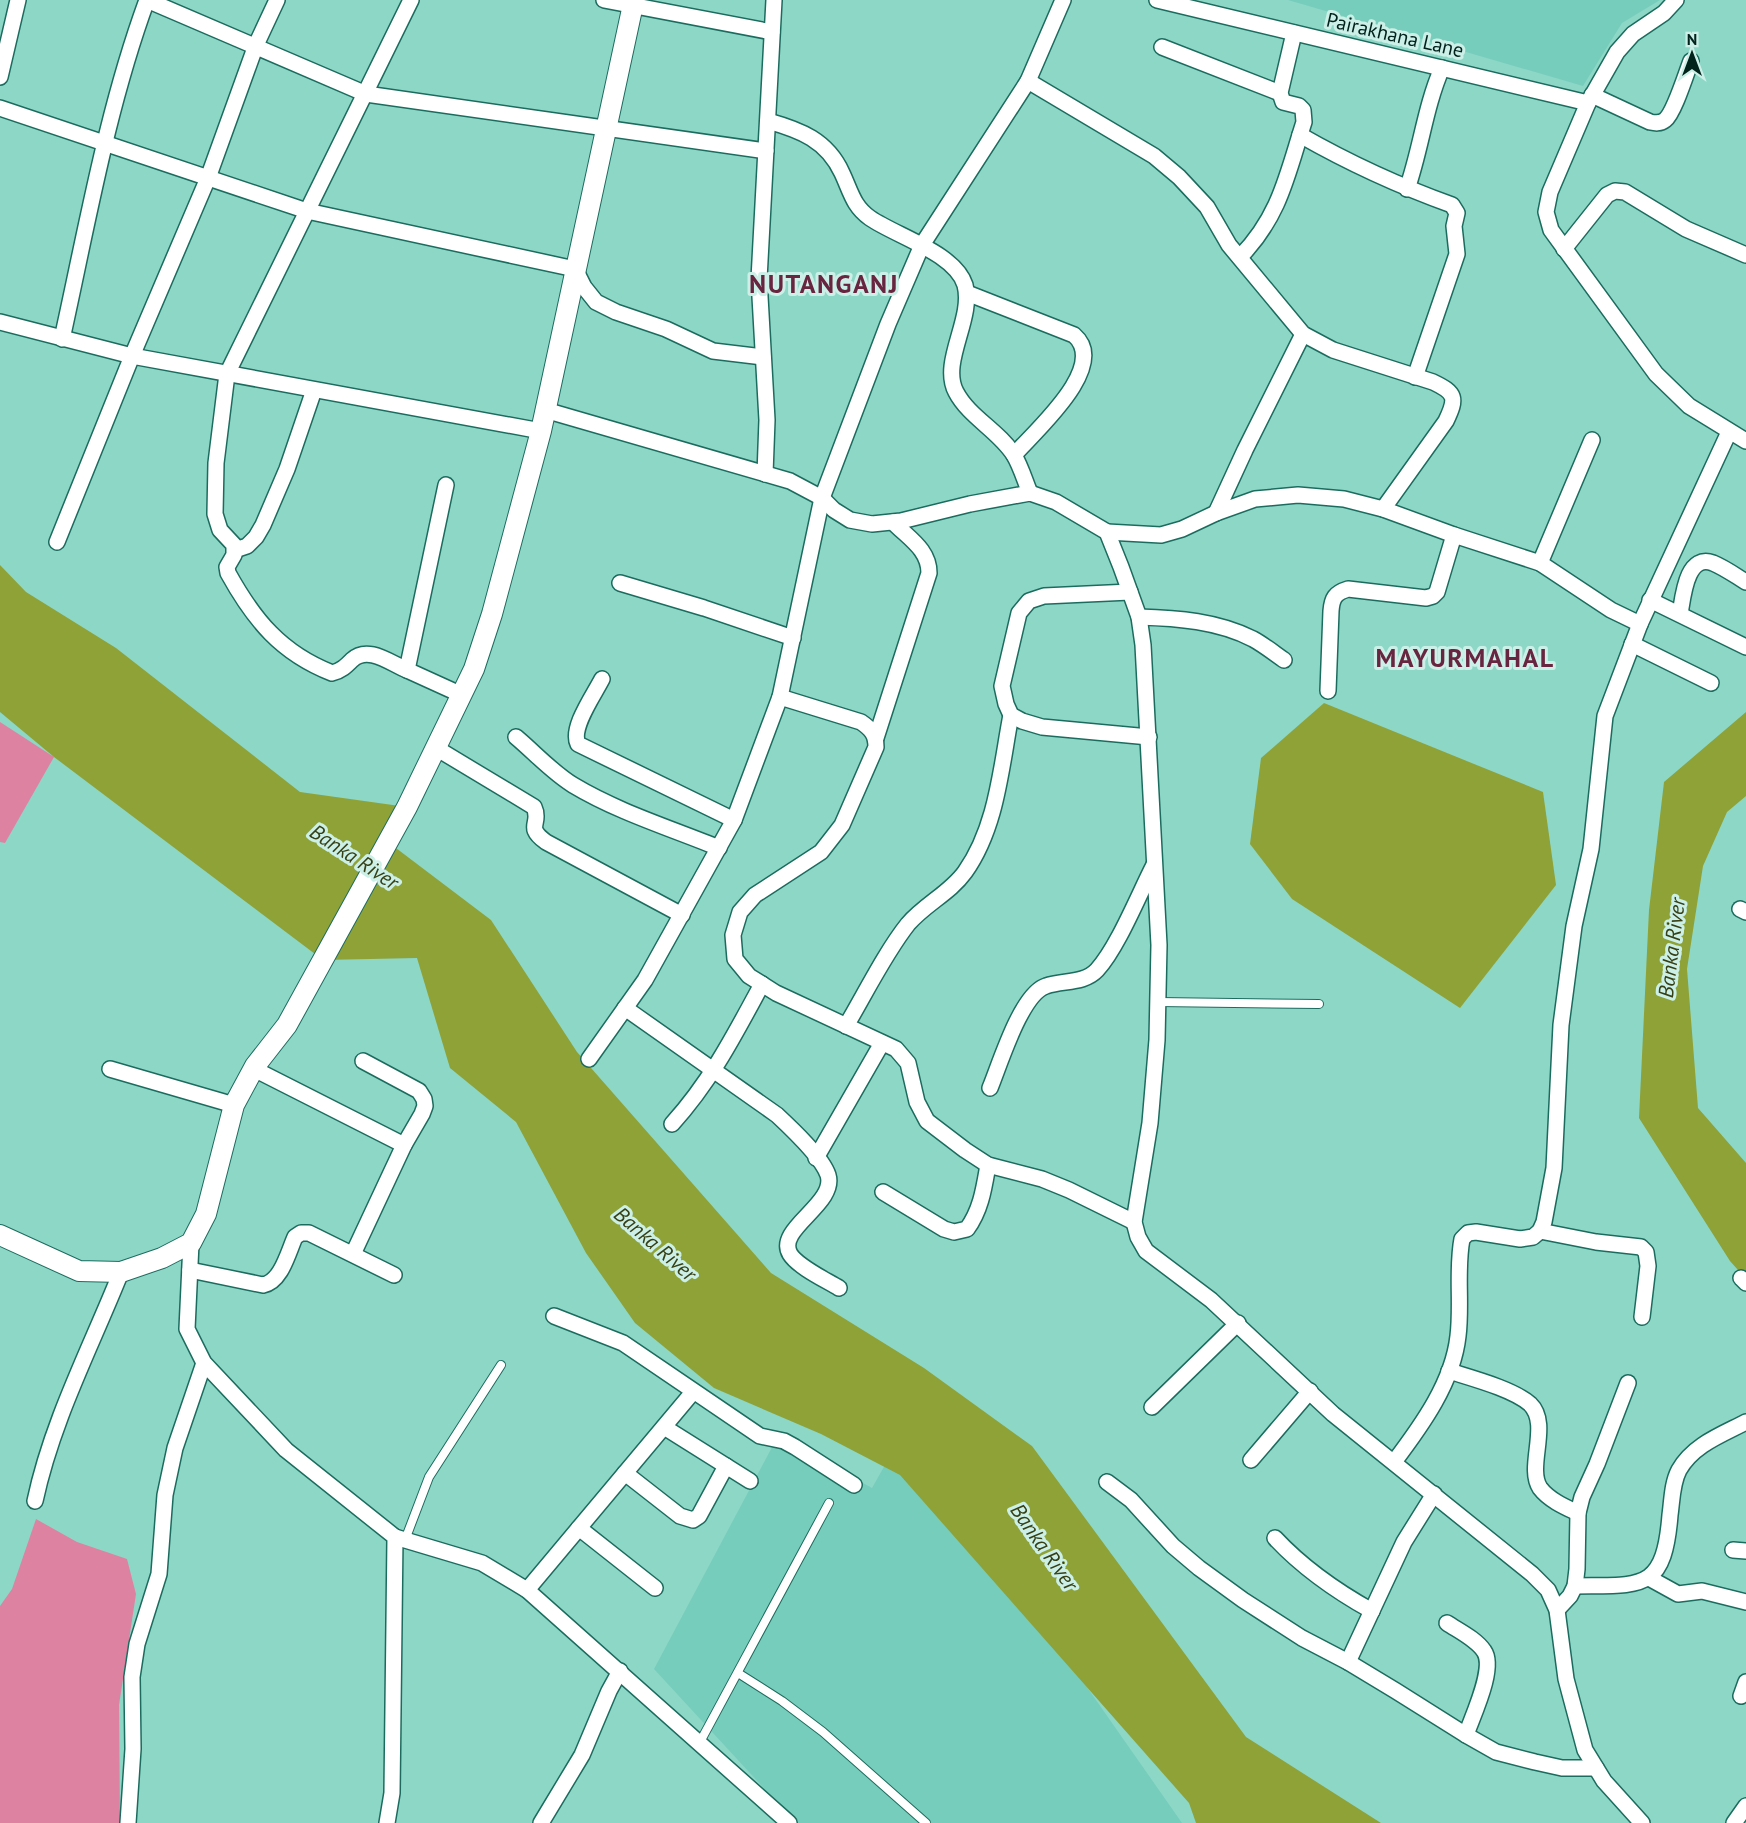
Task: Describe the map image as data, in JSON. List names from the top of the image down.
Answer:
{
  "streets": {
    "street": ["Pairakhana Lane"]
  },
  "districts": ["NUTANGANJ", "MAYURMAHAL"],
  "water": ["Banka River"],
  "north": "top"
}
